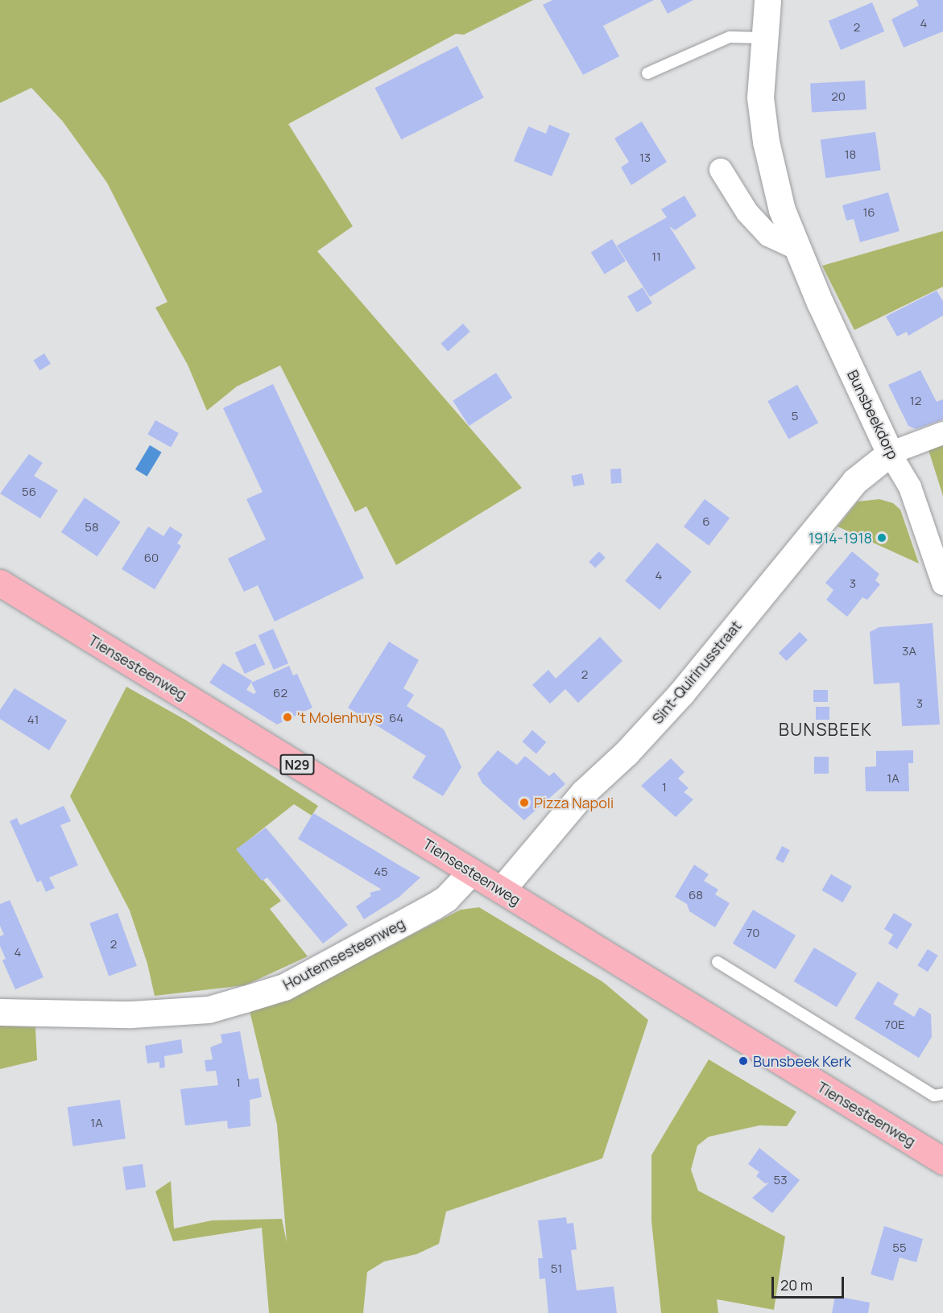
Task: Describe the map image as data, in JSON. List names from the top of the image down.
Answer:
{
  "streets": {
    "main road": ["Tiensesteenweg", "N29"],
    "street": ["Bunsbeekdorp", "Sint-Quirinusstraat", "Houtemsesteenweg"]
  },
  "crossings": [
    ["Bunsbeekdorp", "Sint-Quirinusstraat"],
    ["Tiensesteenweg", "Sint-Quirinusstraat"],
    ["Tiensesteenweg", "Houtemsesteenweg"]
  ],
  "districts": ["BUNSBEEK"],
  "places": [
    "1914-1918",
    "'t Molenhuys",
    "Pizza Napoli",
    "Bunsbeek Kerk"
  ],
  "house_numbers": [
    "4",
    "2",
    "20",
    "18",
    "13",
    "16",
    "11",
    "12",
    "5",
    "56",
    "6",
    "58",
    "60",
    "4",
    "3",
    "3A",
    "2",
    "62",
    "3",
    "64",
    "41",
    "1A",
    "1",
    "45",
    "68",
    "70",
    "2",
    "4",
    "70E",
    "1",
    "1A",
    "53",
    "55",
    "51"
  ],
  "scale_bar": "20 m"
}
